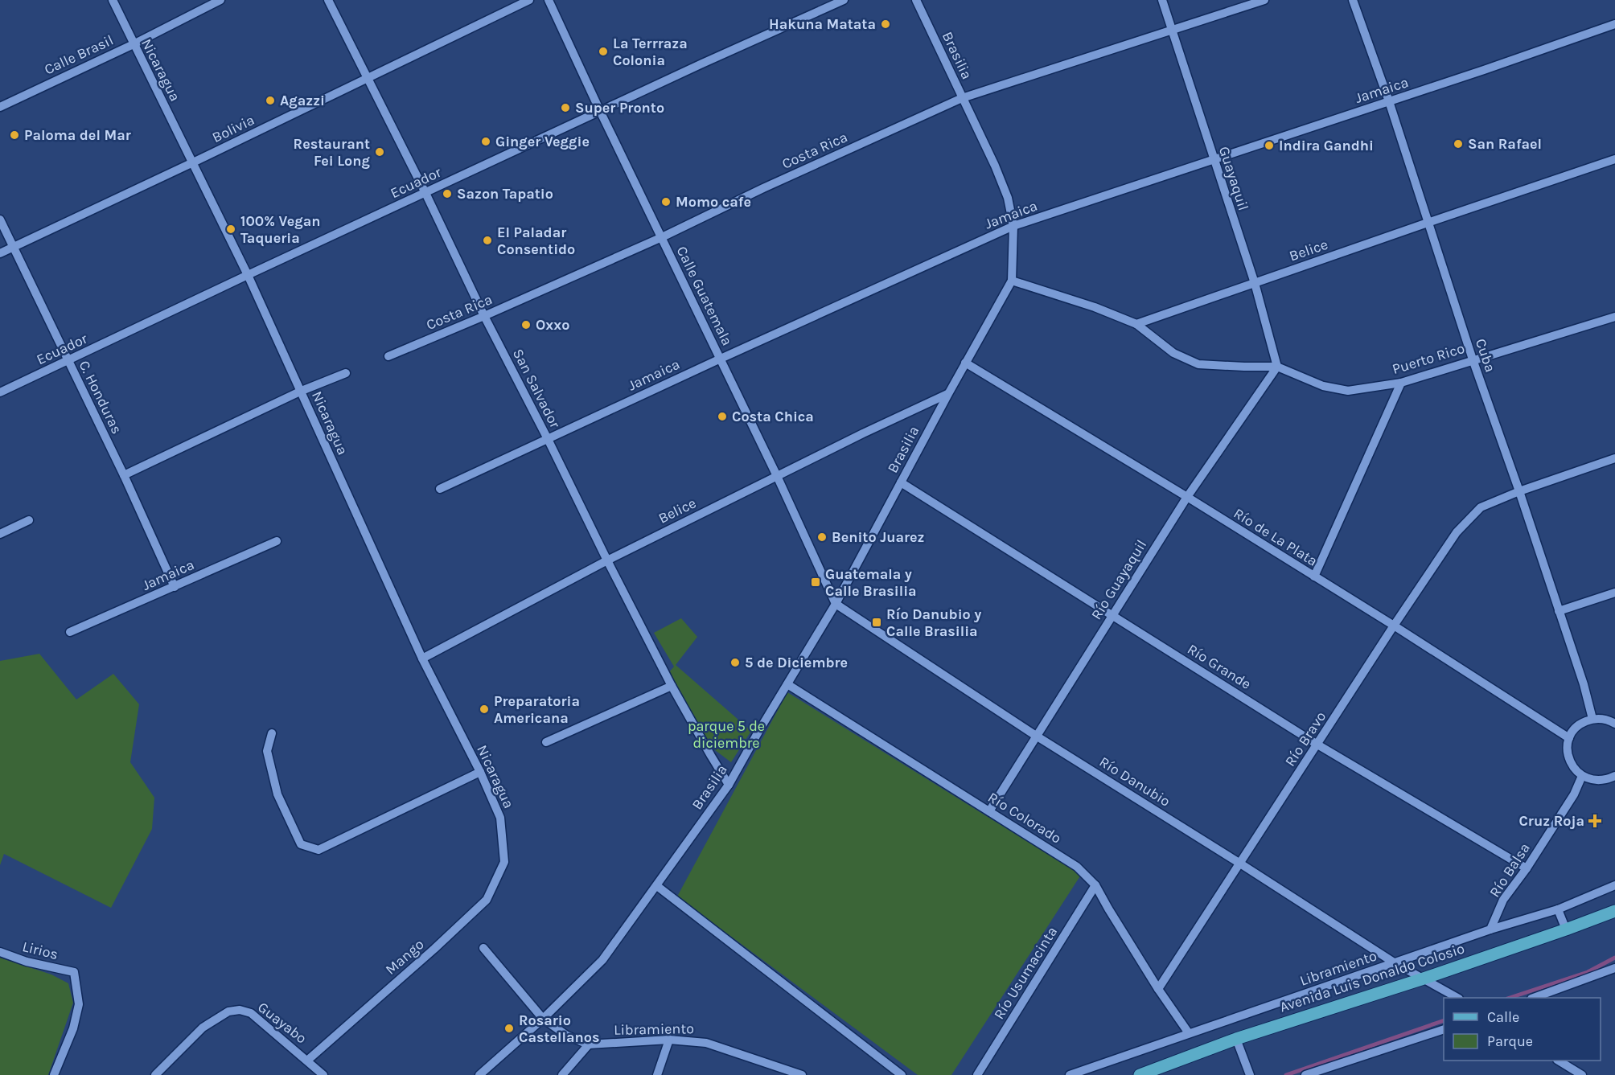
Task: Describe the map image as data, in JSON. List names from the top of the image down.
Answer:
{
  "streets": {
    "main road": ["Avenida Luis Donaldo Colosio"],
    "street": [
      "Calle Brasil",
      "Brasilia",
      "Nicaragua",
      "Jamaica",
      "Bolivia",
      "Costa Rica",
      "Guayaquil",
      "Ecuador",
      "Belice",
      "Calle Guatemala",
      "Cuba",
      "Puerto Rico",
      "San Salvador",
      "C. Honduras",
      "Río de La Plata",
      "Río Guayaquil",
      "Río Grande",
      "Río Bravo",
      "Río Danubio",
      "Río Colorado",
      "Río Balsa",
      "Lirios",
      "Mango",
      "Libramiento",
      "Río Usumacinta",
      "Guayabo"
    ]
  },
  "crossings": [
    ["Calle Brasil", "Nicaragua"],
    ["Brasilia", "Jamaica"],
    ["Brasilia", "Costa Rica"],
    ["Brasilia", "Belice"],
    ["Brasilia", "Calle Guatemala"],
    ["Brasilia", "San Salvador"],
    ["Brasilia", "Río de La Plata"],
    ["Brasilia", "Río Grande"],
    ["Brasilia", "Río Danubio"],
    ["Brasilia", "Río Colorado"],
    ["Brasilia", "Libramiento"],
    ["Nicaragua", "Bolivia"],
    ["Nicaragua", "Ecuador"],
    ["Nicaragua", "Belice"],
    ["Nicaragua", "Mango"],
    ["Jamaica", "Guayaquil"],
    ["Jamaica", "Calle Guatemala"],
    ["Jamaica", "Cuba"],
    ["Jamaica", "San Salvador"],
    ["Jamaica", "C. Honduras"],
    ["Bolivia", "San Salvador"],
    ["Bolivia", "C. Honduras"],
    ["Costa Rica", "Guayaquil"],
    ["Costa Rica", "Calle Guatemala"],
    ["Costa Rica", "San Salvador"],
    ["Guayaquil", "Belice"],
    ["Guayaquil", "Puerto Rico"],
    ["Guayaquil", "Río Guayaquil"],
    ["Ecuador", "Calle Guatemala"],
    ["Ecuador", "San Salvador"],
    ["Ecuador", "C. Honduras"],
    ["Belice", "Calle Guatemala"],
    ["Belice", "Cuba"],
    ["Belice", "San Salvador"],
    ["Calle Guatemala", "Río Danubio"],
    ["Cuba", "Puerto Rico"],
    ["Cuba", "Río Bravo"],
    ["Puerto Rico", "Río Guayaquil"],
    ["Río de La Plata", "Río Guayaquil"],
    ["Río de La Plata", "Río Bravo"],
    ["Río Guayaquil", "Río Grande"],
    ["Río Guayaquil", "Río Danubio"],
    ["Río Guayaquil", "Río Colorado"],
    ["Río Grande", "Río Bravo"],
    ["Río Grande", "Río Balsa"],
    ["Río Bravo", "Río Danubio"],
    ["Río Bravo", "Río Colorado"],
    ["Río Danubio", "Libramiento"],
    ["Río Danubio", "Avenida Luis Donaldo Colosio"],
    ["Río Colorado", "Libramiento"],
    ["Río Colorado", "Río Usumacinta"],
    ["Río Balsa", "Libramiento"],
    ["Mango", "Guayabo"]
  ],
  "parks": ["parque 5 de diciembre"],
  "places": {
    "other": [
      "Hakuna Matata",
      "La Terrraza Colonia",
      "Agazzi",
      "Super Pronto",
      "Paloma del Mar",
      "Ginger Veggie",
      "San Rafael",
      "Indira Gandhi",
      "Restaurant Fei Long",
      "Sazon Tapatio",
      "Momo cafe",
      "100% Vegan Taqueria",
      "El Paladar Consentido",
      "Oxxo",
      "Costa Chica",
      "Benito Juarez",
      "5 de Diciembre",
      "Preparatoria Americana",
      "Rosario Castellanos"
    ],
    "transit": ["Guatemala y Calle Brasilia", "Río Danubio y Calle Brasilia"],
    "health": ["Cruz Roja"]
  },
  "legend": ["Calle", "Parque"]
}
